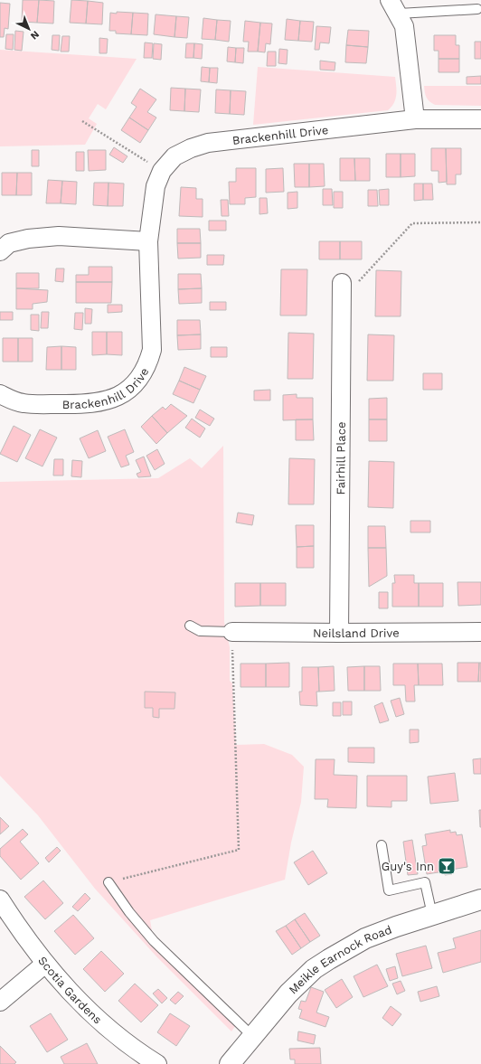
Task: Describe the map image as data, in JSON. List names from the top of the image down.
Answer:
{
  "streets": {
    "street": [
      "Brackenhill Drive",
      "Fairhill Place",
      "Neilsland Drive",
      "Meikle Earnock Road",
      "Scotia Gardens"
    ]
  },
  "crossings": [
    ["Fairhill Place", "Neilsland Drive"]
  ],
  "places": {
    "bar": ["Guy's Inn"]
  },
  "north": "bottom right"
}
